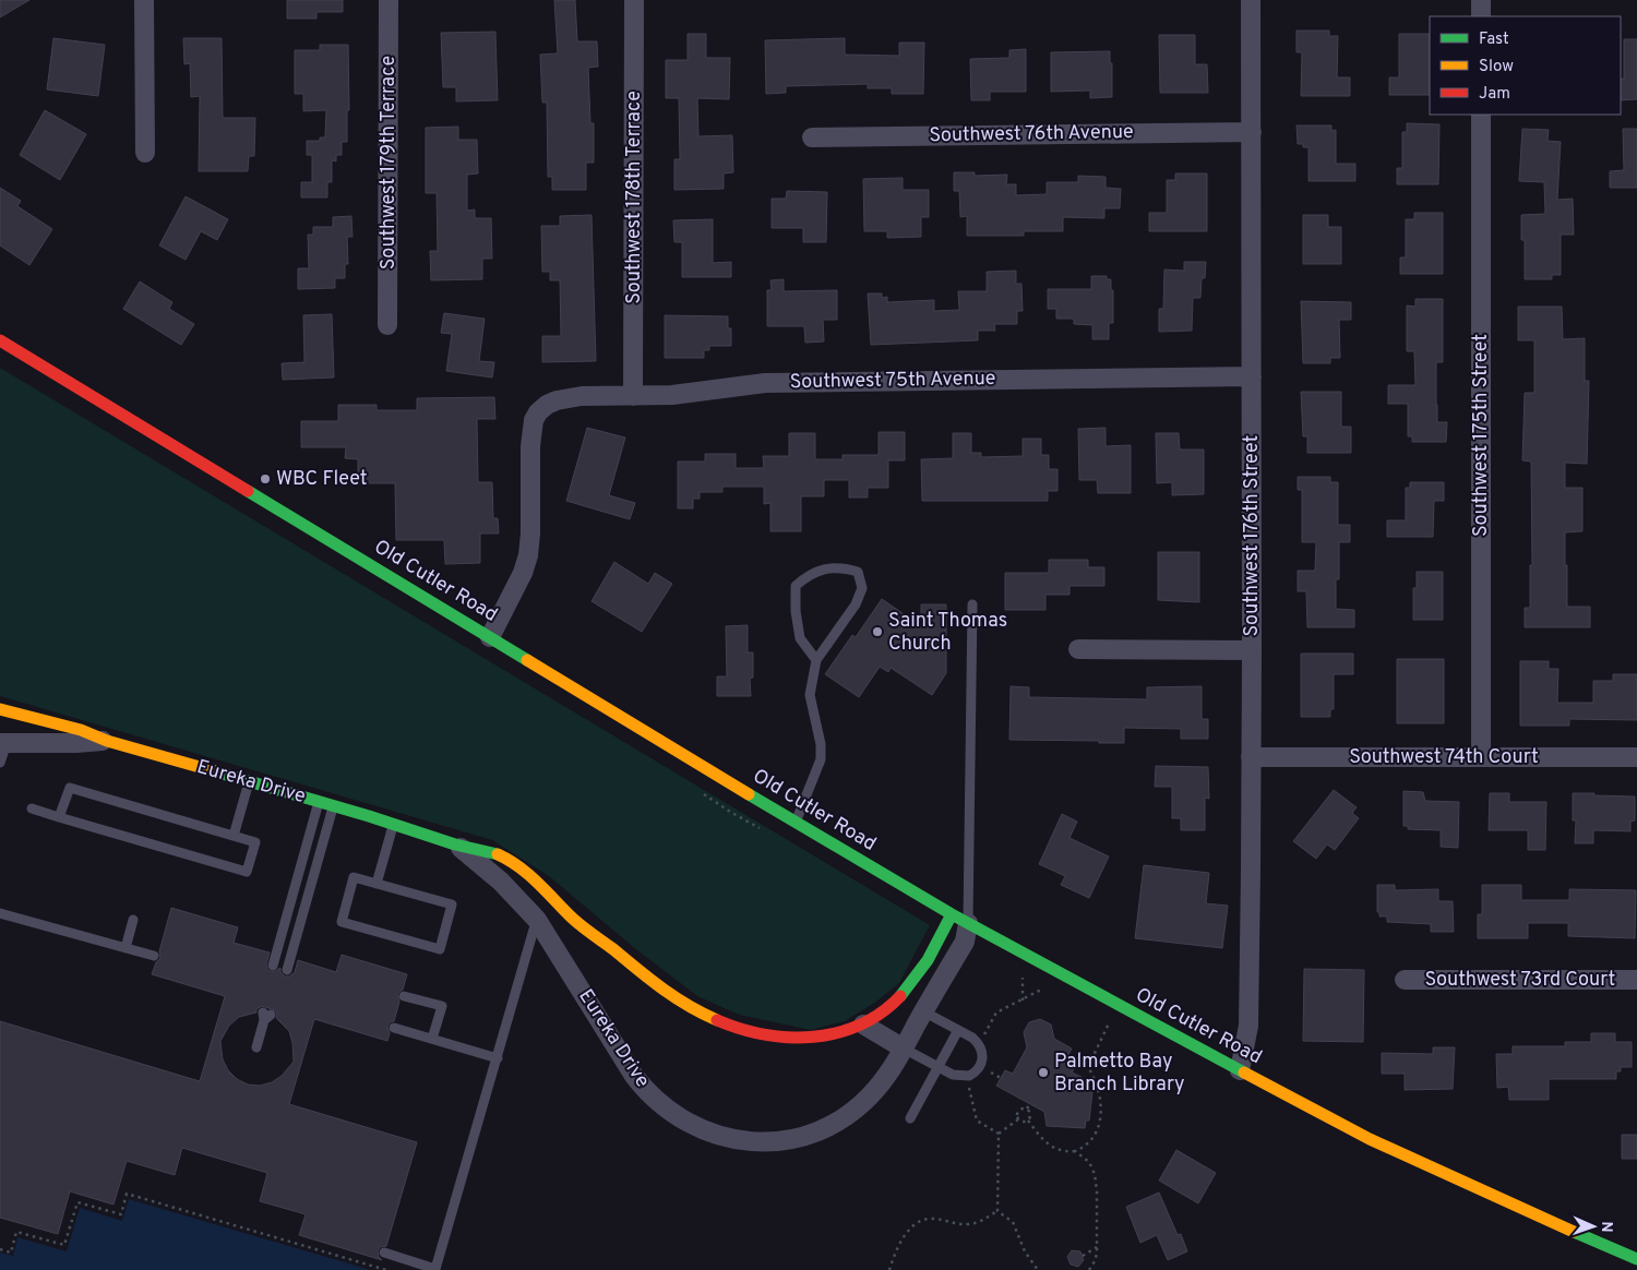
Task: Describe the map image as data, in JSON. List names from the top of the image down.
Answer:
{
  "streets": {
    "main road": ["Old Cutler Road", "Eureka Drive"],
    "street": [
      "Southwest 76th Avenue",
      "Southwest 179th Terrace",
      "Southwest 178th Terrace",
      "Southwest 75th Avenue",
      "Southwest 175th Street",
      "Southwest 176th Street",
      "Southwest 74th Court",
      "Southwest 73rd Court"
    ]
  },
  "crossings": [
    ["Southwest 76th Avenue", "Southwest 176th Street"],
    ["Southwest 178th Terrace", "Southwest 75th Avenue"],
    ["Southwest 75th Avenue", "Southwest 176th Street"],
    ["Southwest 75th Avenue", "Old Cutler Road"],
    ["Southwest 175th Street", "Southwest 74th Court"],
    ["Southwest 176th Street", "Old Cutler Road"],
    ["Southwest 176th Street", "Southwest 74th Court"],
    ["Old Cutler Road", "Eureka Drive"]
  ],
  "places": ["WBC Fleet", "Saint Thomas Church", "Palmetto Bay Branch Library"],
  "legend": ["Fast", "Slow", "Jam"],
  "north": "right"
}
